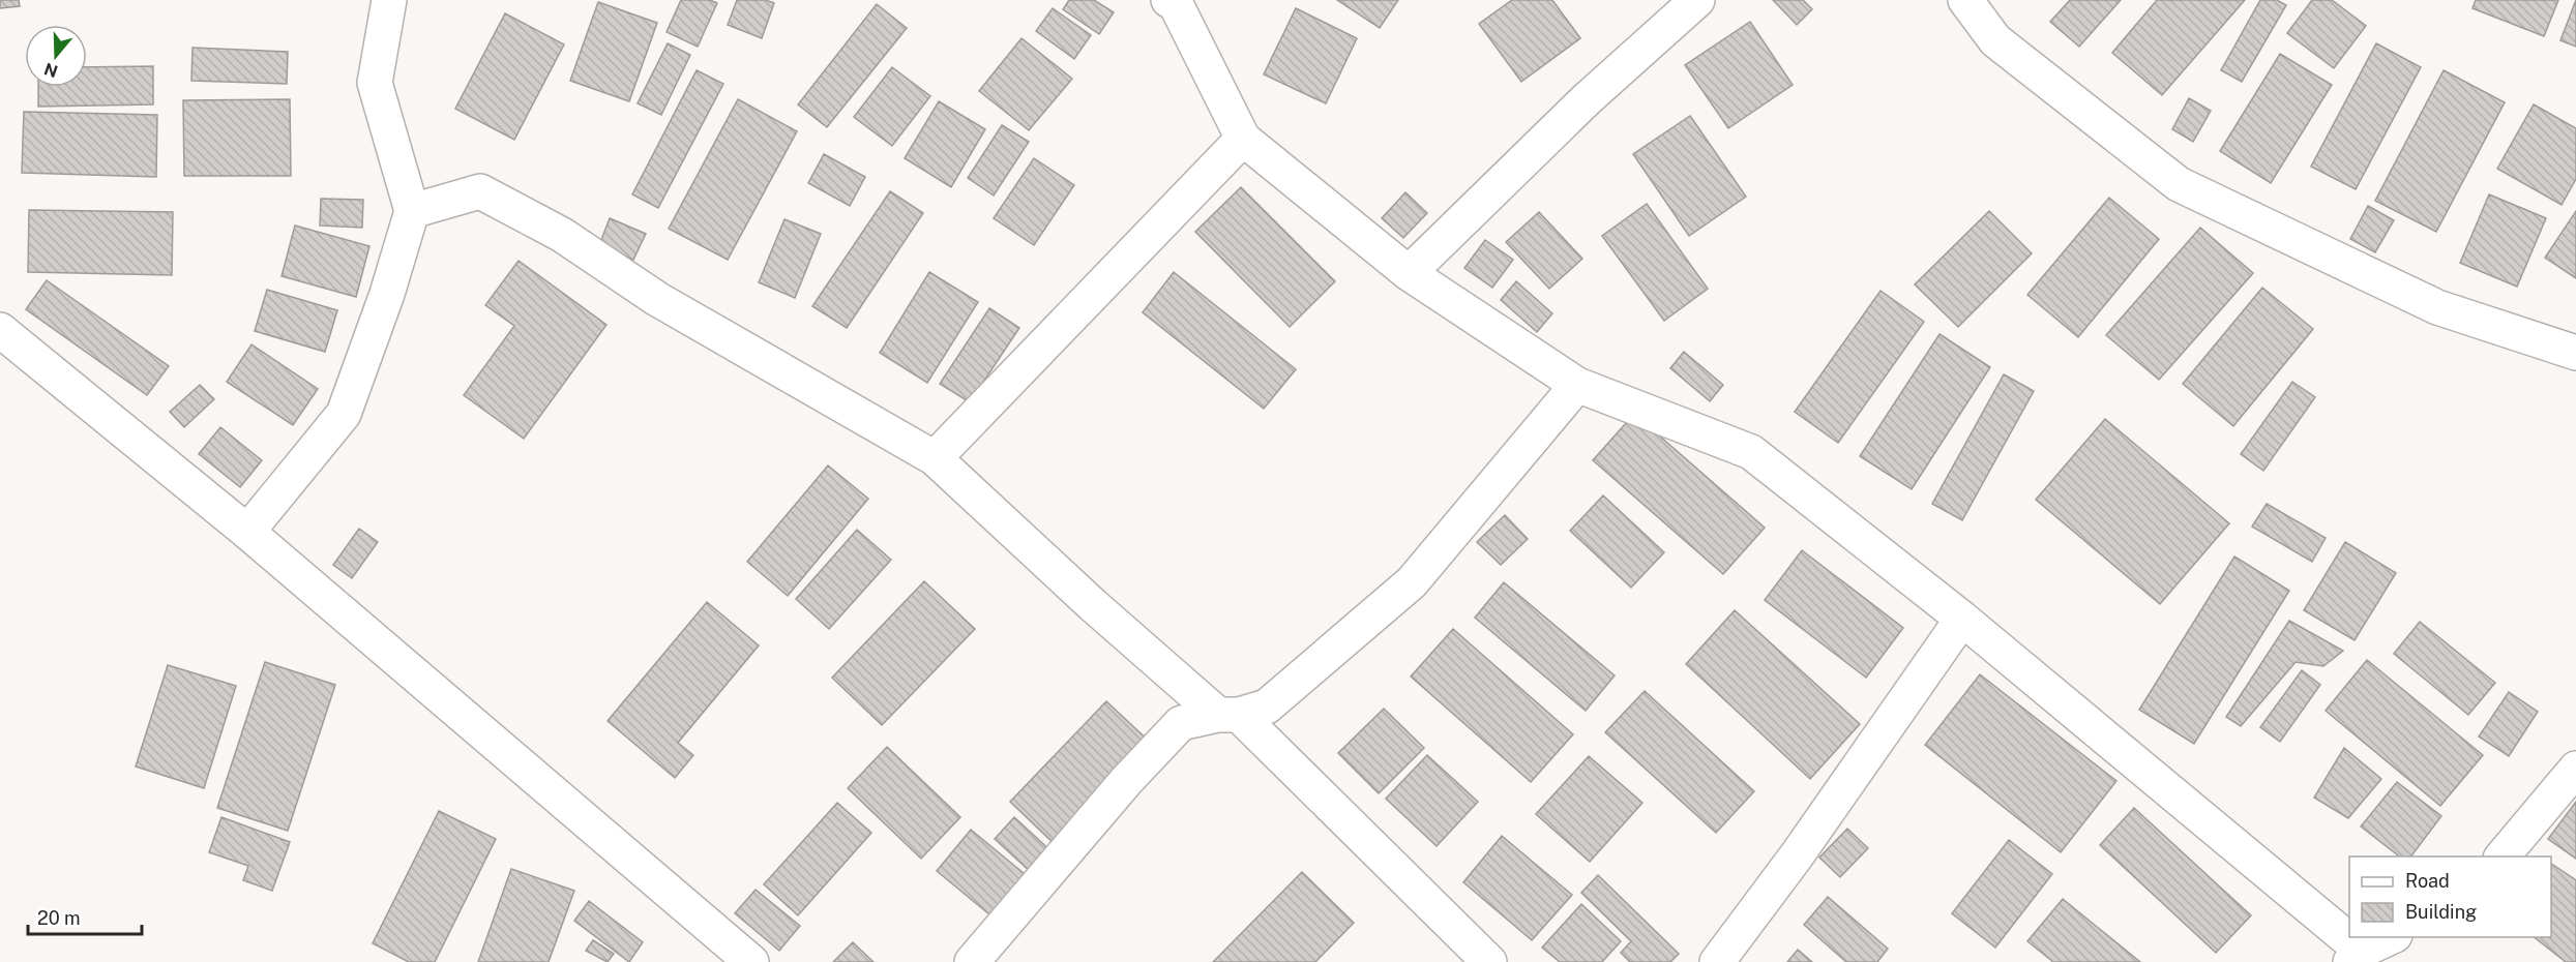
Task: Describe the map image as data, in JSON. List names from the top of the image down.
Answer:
{
  "legend": ["Road", "Building"],
  "scale_bar": "20 m",
  "north": "bottom"
}
